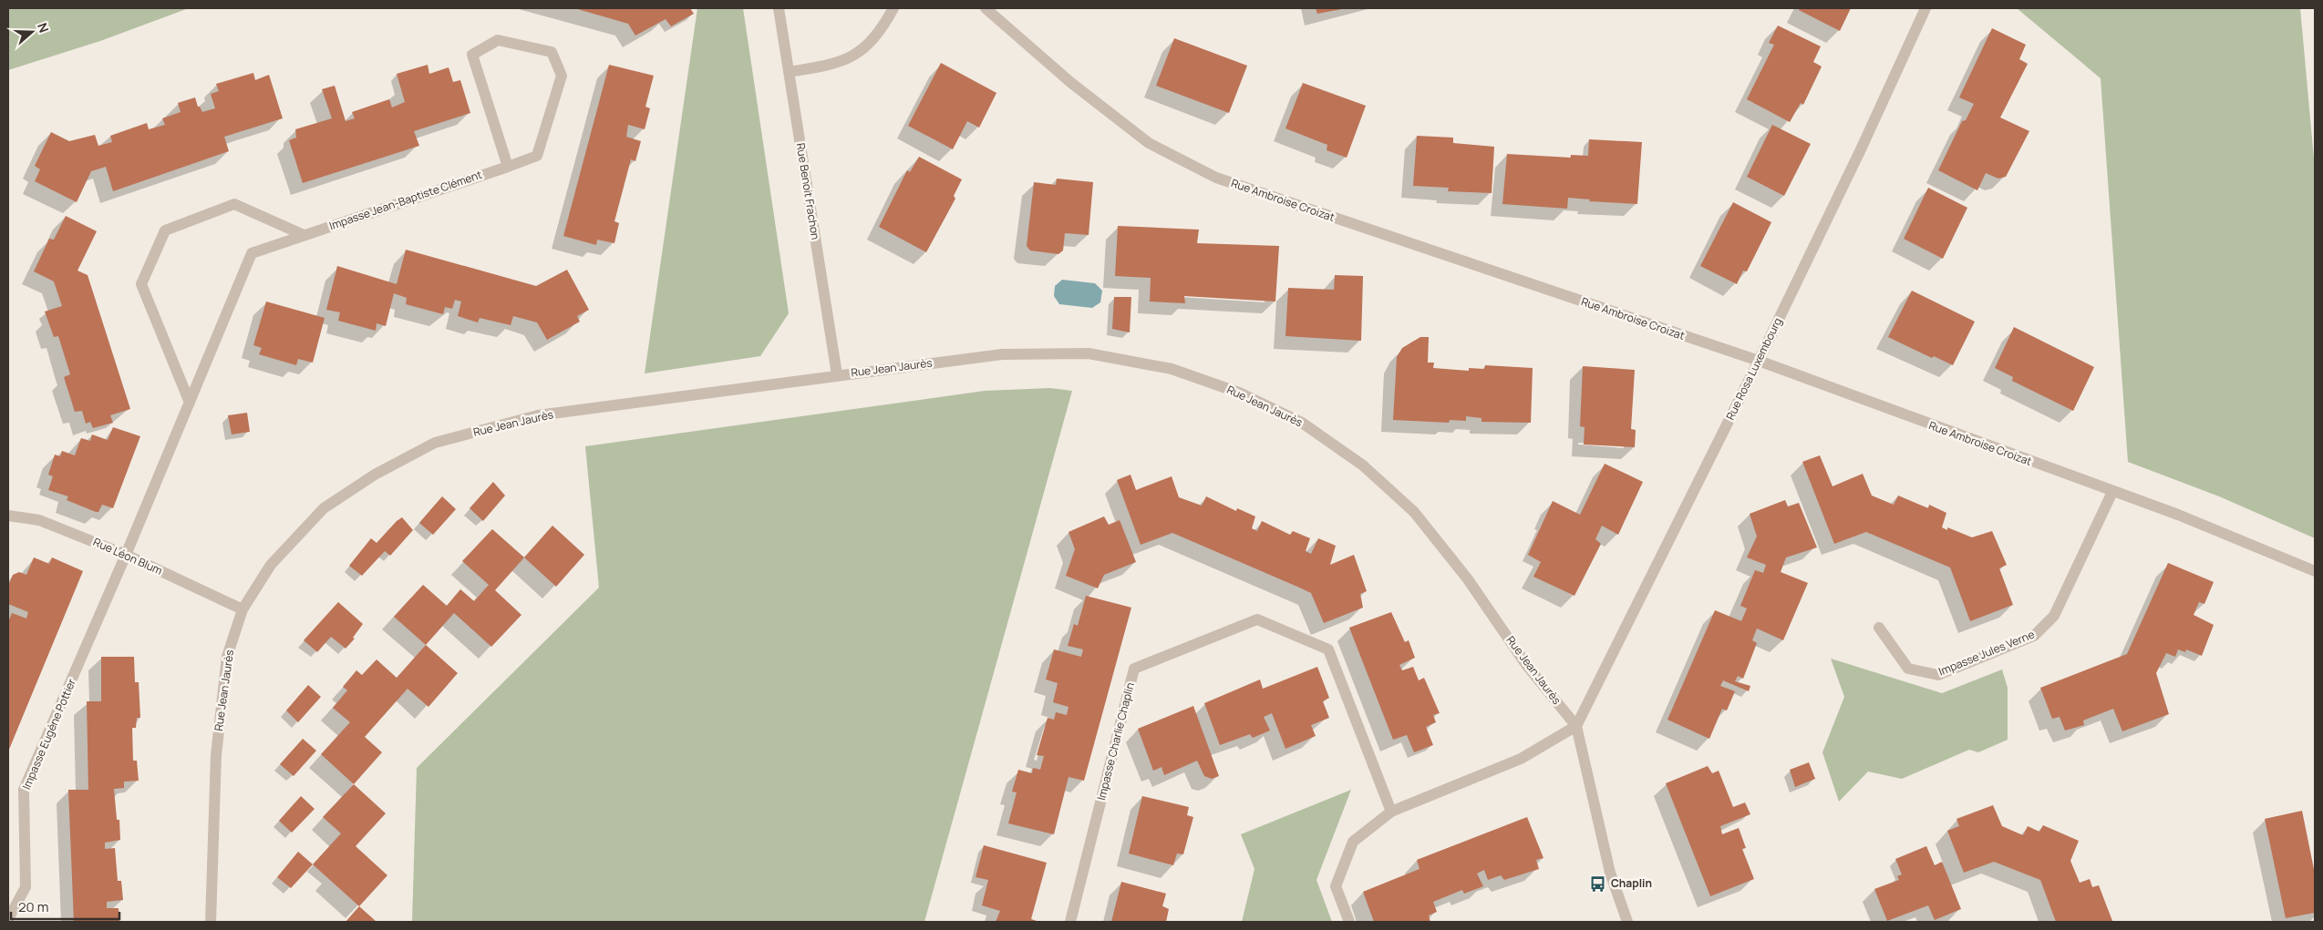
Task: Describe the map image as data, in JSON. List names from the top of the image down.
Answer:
{
  "streets": {
    "street": [
      "Rue Benoit Frachon",
      "Impasse Jean-Baptiste Clément",
      "Rue Ambroise Croizat",
      "Rue Jean Jaurès",
      "Rue Rosa Luxembourg",
      "Rue Léon Blum",
      "Impasse Jules Verne",
      "Impasse Eugène Pottier",
      "Impasse Charlie Chaplin"
    ]
  },
  "crossings": [
    ["Rue Benoit Frachon", "Rue Jean Jaurès"],
    ["Impasse Jean-Baptiste Clément", "Rue Léon Blum"],
    ["Impasse Jean-Baptiste Clément", "Impasse Eugène Pottier"],
    ["Rue Ambroise Croizat", "Rue Rosa Luxembourg"],
    ["Rue Ambroise Croizat", "Impasse Jules Verne"],
    ["Rue Jean Jaurès", "Rue Rosa Luxembourg"],
    ["Rue Jean Jaurès", "Rue Léon Blum"],
    ["Rue Léon Blum", "Impasse Eugène Pottier"]
  ],
  "places": {
    "bus stop": ["Chaplin"]
  },
  "scale_bar": "20 m",
  "north": "right"
}
